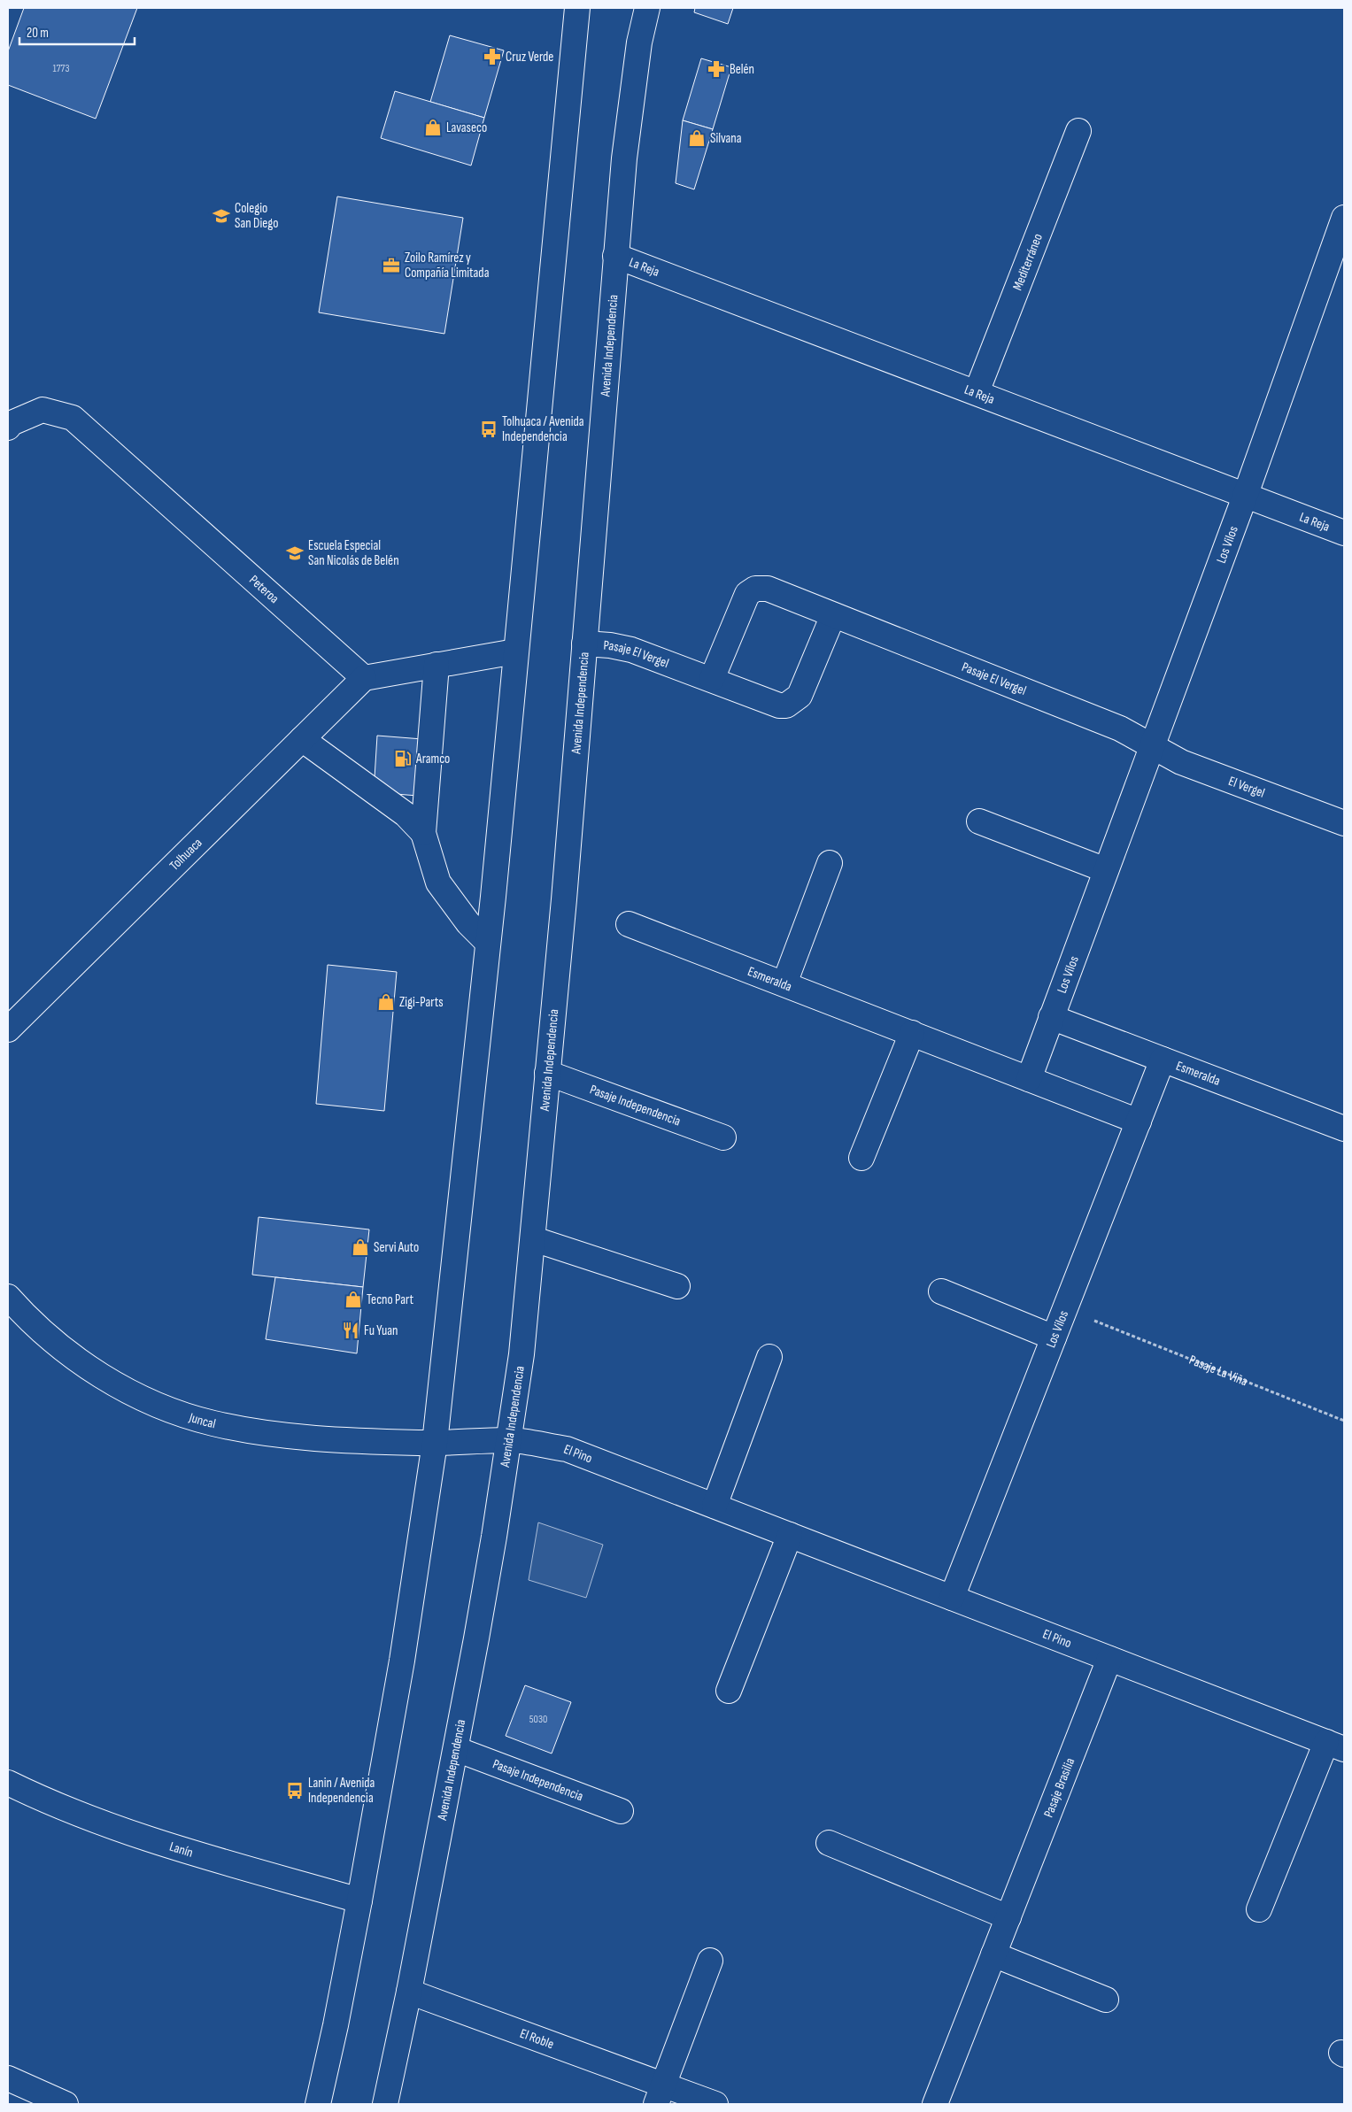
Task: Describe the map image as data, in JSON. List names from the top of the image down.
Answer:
{
  "streets": {
    "street": [
      "Mediterráneo",
      "La Reja",
      "Avenida Independencia",
      "Los Vilos",
      "Peteroa",
      "Pasaje El Vergel",
      "El Vergel",
      "Tolhuaca",
      "Esmeralda",
      "Pasaje Independencia",
      "Juncal",
      "El Pino",
      "Pasaje Brasilia",
      "Lanín",
      "El Roble"
    ],
    "path": ["Pasaje La Viña"]
  },
  "crossings": [
    ["Mediterráneo", "La Reja"],
    ["La Reja", "Avenida Independencia"],
    ["La Reja", "Los Vilos"],
    ["Avenida Independencia", "Pasaje El Vergel"],
    ["Avenida Independencia", "Pasaje Independencia"],
    ["Avenida Independencia", "El Pino"],
    ["Avenida Independencia", "El Roble"],
    ["Los Vilos", "Pasaje El Vergel"],
    ["Los Vilos", "El Vergel"],
    ["Los Vilos", "Esmeralda"],
    ["Los Vilos", "El Pino"],
    ["Peteroa", "Tolhuaca"],
    ["Pasaje El Vergel", "El Vergel"],
    ["Juncal", "El Pino"],
    ["El Pino", "Pasaje Brasilia"]
  ],
  "places": {
    "pharmacy": ["Cruz Verde", "Belén"],
    "shop": [
      "Lavaseco",
      "Silvana",
      "Zigi-Parts",
      "Servi Auto",
      "Tecno Part"
    ],
    "school or university": ["Colegio San Diego", "Escuela Especial San Nicolás de Belén"],
    "office": ["Zoilo Ramírez y Compañía Limitada"],
    "bus stop": ["Tolhuaca / Avenida Independencia", "Lanin / Avenida Independencia"],
    "fuel station": ["Aramco"],
    "restaurant": ["Fu Yuan"]
  },
  "house_numbers": ["1773", "5030"],
  "scale_bar": "20 m"
}
